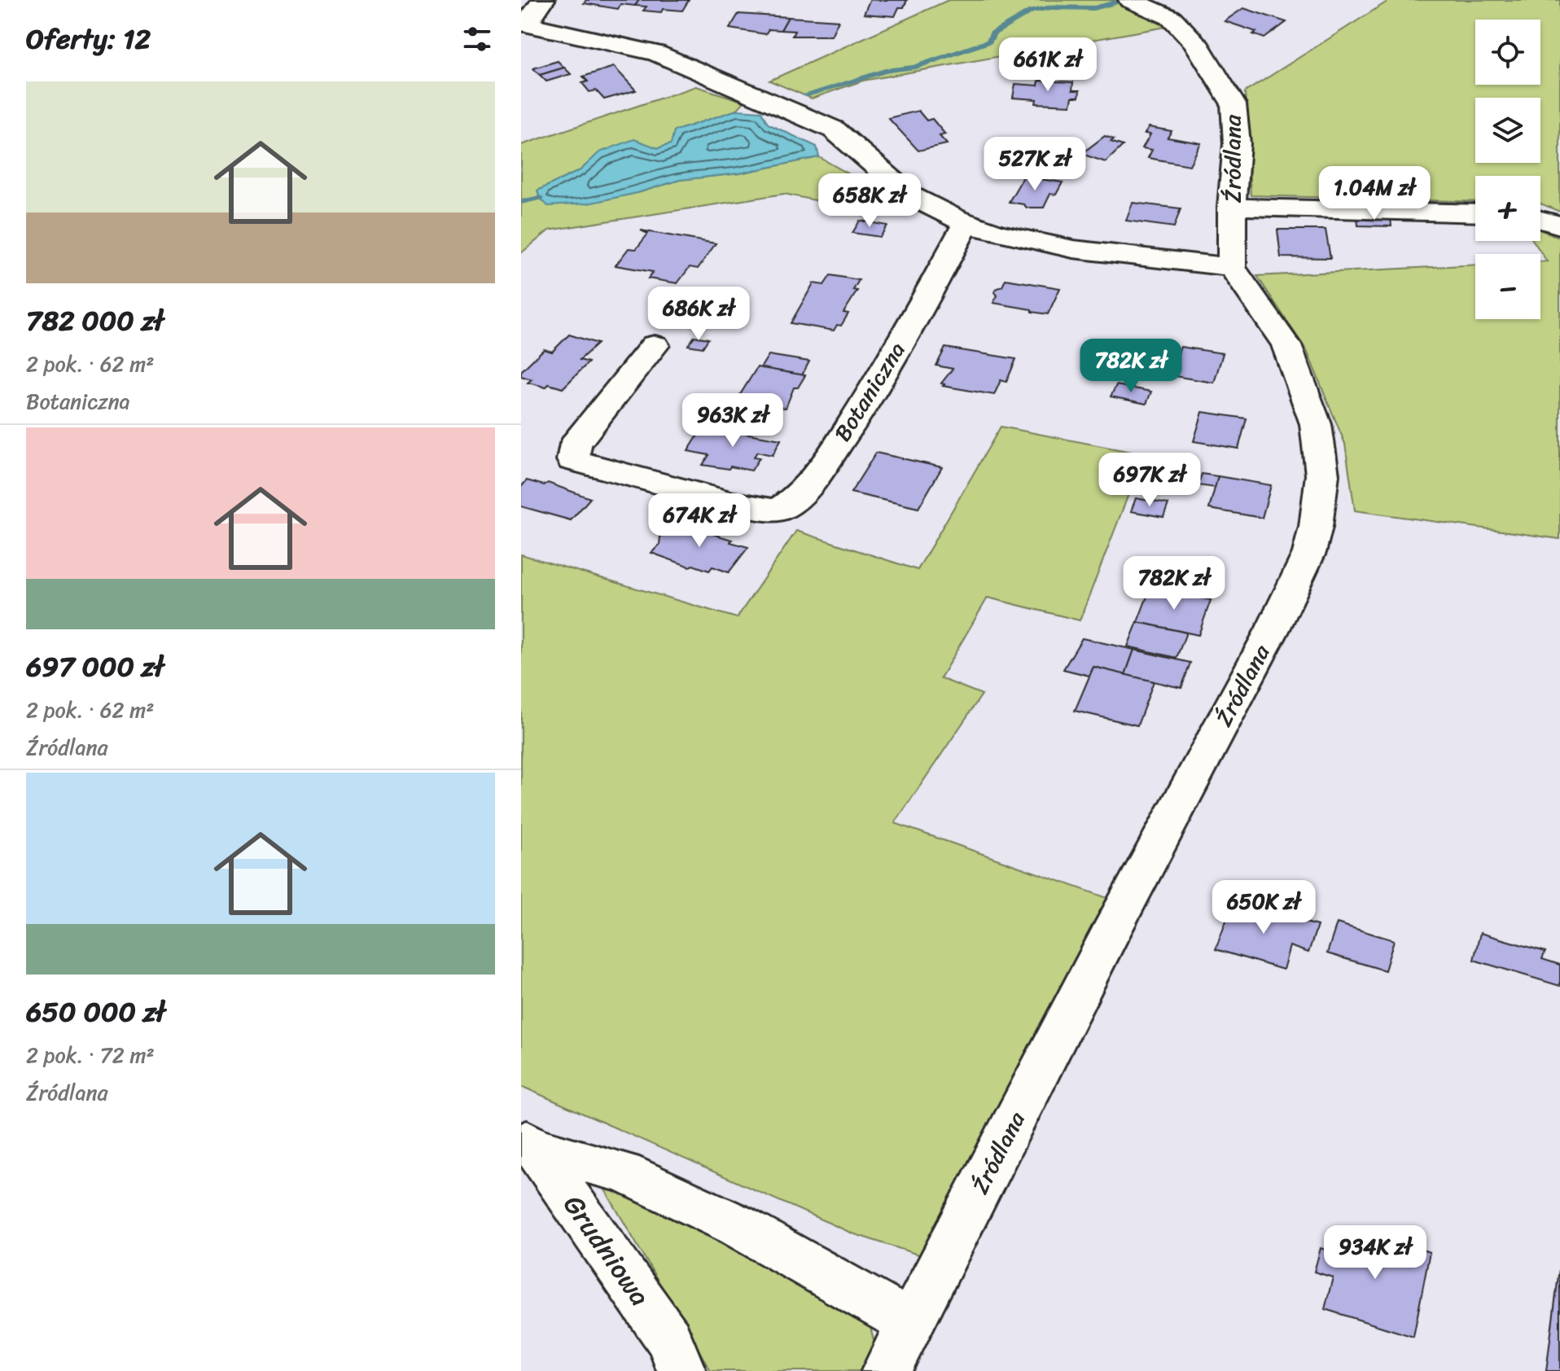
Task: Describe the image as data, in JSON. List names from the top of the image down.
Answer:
{
  "streets": {
    "street": ["Źródlana", "Botaniczna", "Grudniowa"]
  },
  "page": {
    "heading": "Oferty: 12",
    "map_buttons": ["+", "−"],
    "price": [
      "661K zł",
      "527K zł",
      "1.04M zł",
      "658K zł",
      "686K zł",
      "782K zł",
      "963K zł",
      "697K zł",
      "674K zł",
      "782K zł",
      "650K zł",
      "934K zł"
    ],
    "list": [
      {
        "name": "782 000 zł",
        "note": "2 pok. · 62 m² · Botaniczna"
      },
      {
        "name": "697 000 zł",
        "note": "2 pok. · 62 m² · Źródlana"
      },
      {
        "name": "650 000 zł",
        "note": "2 pok. · 72 m² · Źródlana"
      }
    ]
  }
}
